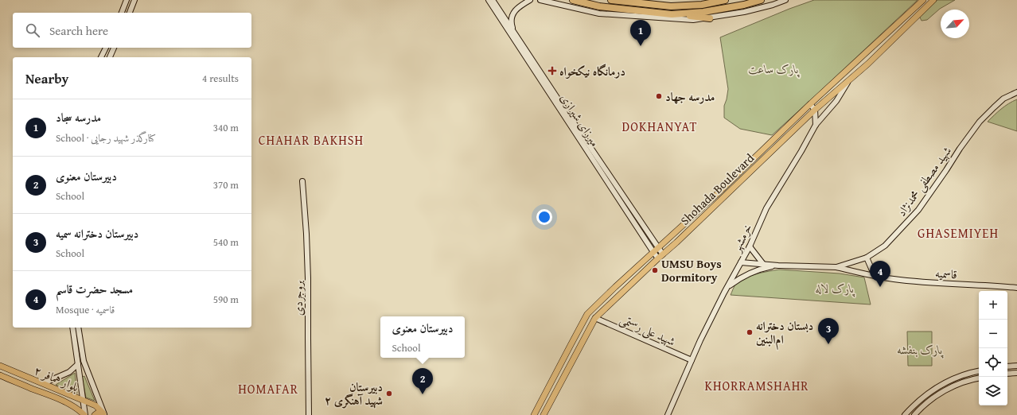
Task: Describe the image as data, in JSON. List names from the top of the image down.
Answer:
{
  "streets": {
    "main road": [
      "میرزای شیرازی",
      "شهید مصطفی محمدنژاد",
      "Shohada Boulevard",
      "خرمشهر",
      "قاسمیه",
      "بروجردی",
      "شهید علی رستمی",
      "بلوار همافر ۲"
    ]
  },
  "crossings": [
    ["میرزای شیرازی", "Shohada Boulevard"],
    ["شهید مصطفی محمدنژاد", "خرمشهر"],
    ["شهید مصطفی محمدنژاد", "قاسمیه"],
    ["Shohada Boulevard", "خرمشهر"],
    ["Shohada Boulevard", "شهید علی رستمی"],
    ["خرمشهر", "شهید علی رستمی"]
  ],
  "districts": [
    "DOKHANYAT",
    "CHAHAR BAKHSH",
    "GHASEMIYEH",
    "KHORRAMSHAHR",
    "HOMAFAR"
  ],
  "parks": ["پارک ساعت", "پارک لاله", "پارک بنفشه"],
  "places": {
    "health": ["درمانگاه نیکخواه"],
    "other": [
      "مدرسه جهاد",
      "UMSU Boys Dormitory",
      "دبستان دخترانه ام‌البنین",
      "دبیرستان شهید آهنگری ۲"
    ]
  },
  "north": "top right",
  "page": {
    "search": "Search here",
    "pins": [
      "1",
      "4",
      "3",
      "2"
    ],
    "heading": ["Nearby", "4 results"],
    "list": [
      {
        "mark": "1",
        "name": "مدرسه سجاد",
        "note": "School · کنارگذر شهید رجایی",
        "value": "340 m"
      },
      {
        "mark": "2",
        "name": "دبیرستان معنوی",
        "note": "School",
        "value": "370 m"
      },
      {
        "mark": "3",
        "name": "دبیرستان دخترانه سمیه",
        "note": "School",
        "value": "540 m"
      },
      {
        "mark": "4",
        "name": "مسجد حضرت قاسم",
        "note": "Mosque · قاسمیه",
        "value": "590 m"
      }
    ],
    "map_buttons": ["+", "−"],
    "popup": ["دبیرستان معنوی", "School"]
  }
}
